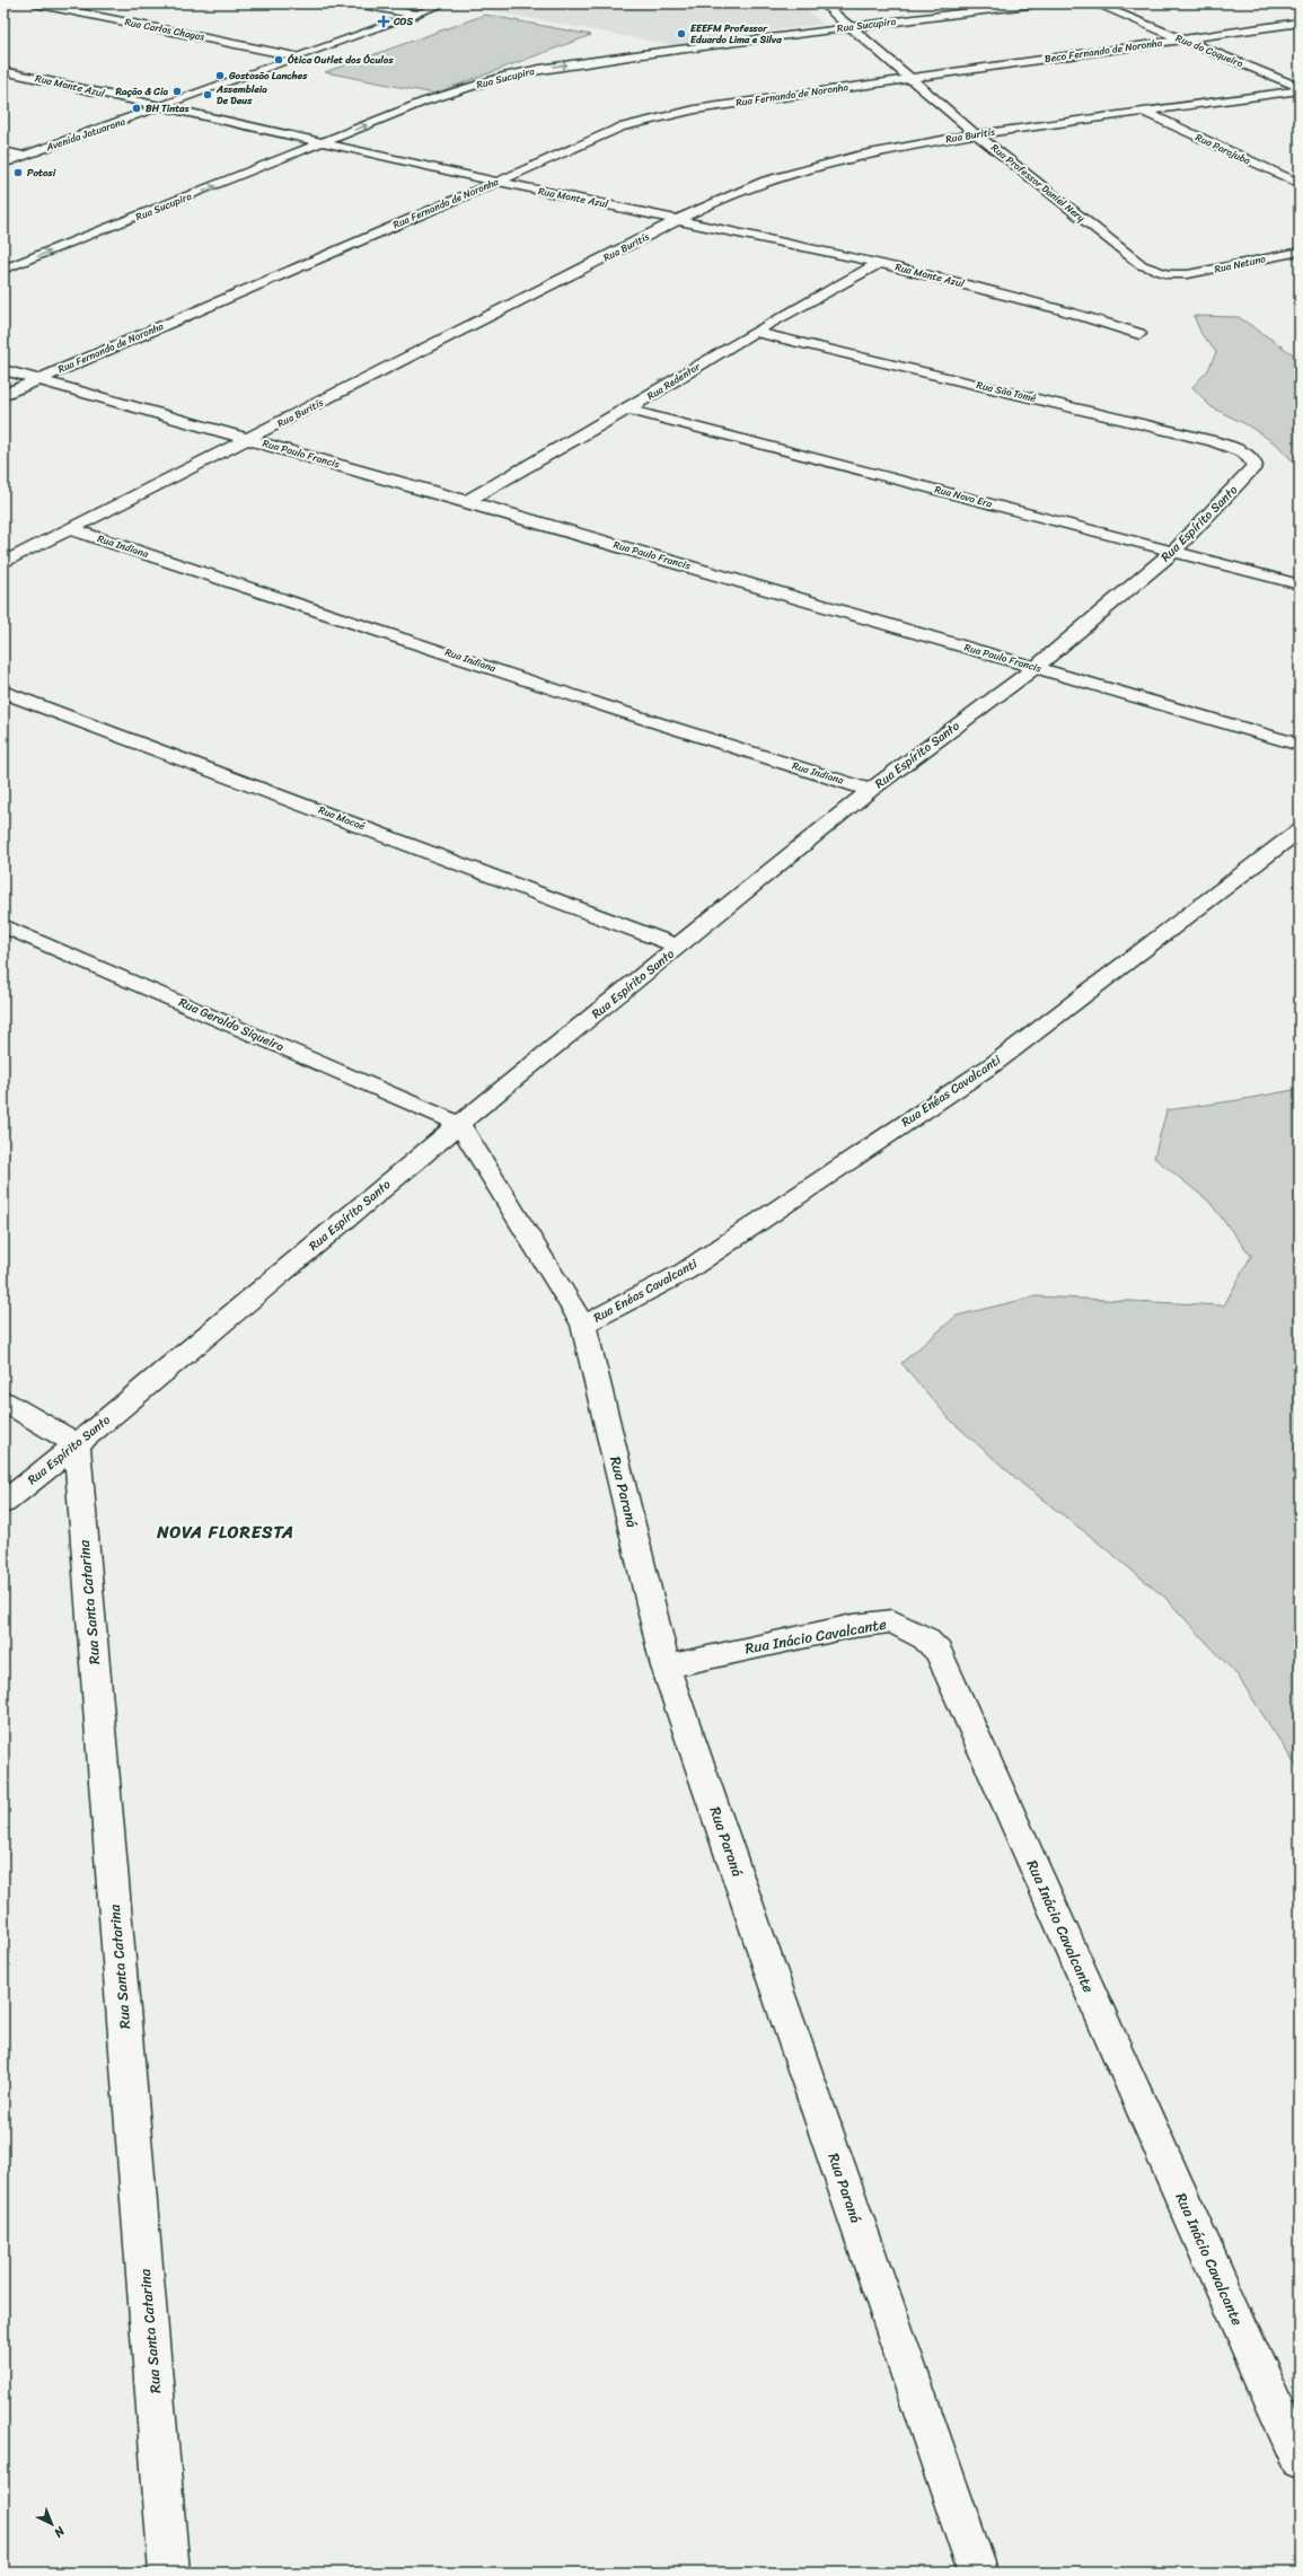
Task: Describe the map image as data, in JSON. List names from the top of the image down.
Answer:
{
  "streets": {
    "street": [
      "Rua Sucupira",
      "Rua Carlos Chagas",
      "Beco Fernando de Noronha",
      "Rua do Coqueiro",
      "Rua Monte Azul",
      "Rua Fernando de Noronha",
      "Avenida Jatuarana",
      "Rua Buritís",
      "Rua Parajuba",
      "Rua Professor Daniel Nery",
      "Rua Netuno",
      "Rua Redentor",
      "Rua São Tomé",
      "Rua Paulo Francis",
      "Rua Nova Era",
      "Rua Espírito Santo",
      "Rua Indiana",
      "Rua Macaé",
      "Rua Geraldo Siqueira",
      "Rua Enéas Cavalcanti",
      "Rua Paraná",
      "Rua Santa Catarina",
      "Rua Inácio Cavalcante"
    ]
  },
  "crossings": [
    ["Rua Sucupira", "Rua Monte Azul"],
    ["Rua Sucupira", "Rua Professor Daniel Nery"],
    ["Rua Carlos Chagas", "Avenida Jatuarana"],
    ["Beco Fernando de Noronha", "Rua do Coqueiro"],
    ["Beco Fernando de Noronha", "Rua Fernando de Noronha"],
    ["Beco Fernando de Noronha", "Rua Professor Daniel Nery"],
    ["Rua Monte Azul", "Rua Fernando de Noronha"],
    ["Rua Monte Azul", "Avenida Jatuarana"],
    ["Rua Monte Azul", "Rua Buritís"],
    ["Rua Monte Azul", "Rua Redentor"],
    ["Rua Fernando de Noronha", "Rua Professor Daniel Nery"],
    ["Rua Fernando de Noronha", "Rua Paulo Francis"],
    ["Rua Buritís", "Rua Parajuba"],
    ["Rua Buritís", "Rua Professor Daniel Nery"],
    ["Rua Buritís", "Rua Paulo Francis"],
    ["Rua Buritís", "Rua Indiana"],
    ["Rua Professor Daniel Nery", "Rua Netuno"],
    ["Rua Redentor", "Rua São Tomé"],
    ["Rua Redentor", "Rua Paulo Francis"],
    ["Rua Redentor", "Rua Nova Era"],
    ["Rua São Tomé", "Rua Espírito Santo"],
    ["Rua Paulo Francis", "Rua Espírito Santo"],
    ["Rua Nova Era", "Rua Espírito Santo"],
    ["Rua Espírito Santo", "Rua Indiana"],
    ["Rua Espírito Santo", "Rua Macaé"],
    ["Rua Espírito Santo", "Rua Geraldo Siqueira"],
    ["Rua Espírito Santo", "Rua Paraná"],
    ["Rua Espírito Santo", "Rua Santa Catarina"],
    ["Rua Geraldo Siqueira", "Rua Paraná"],
    ["Rua Enéas Cavalcanti", "Rua Paraná"],
    ["Rua Paraná", "Rua Inácio Cavalcante"]
  ],
  "one_way": ["Rua Sucupira"],
  "districts": ["NOVA FLORESTA"],
  "places": {
    "health": ["COS"],
    "other": [
      "EEEFM Professor Eduardo Lima e Silva",
      "Ótica Outlet dos Óculos",
      "Gostosão Lanches",
      "Ração & Cia",
      "Assembleia De Deus",
      "BH Tintas",
      "Potosi"
    ]
  },
  "north": "bottom right"
}
